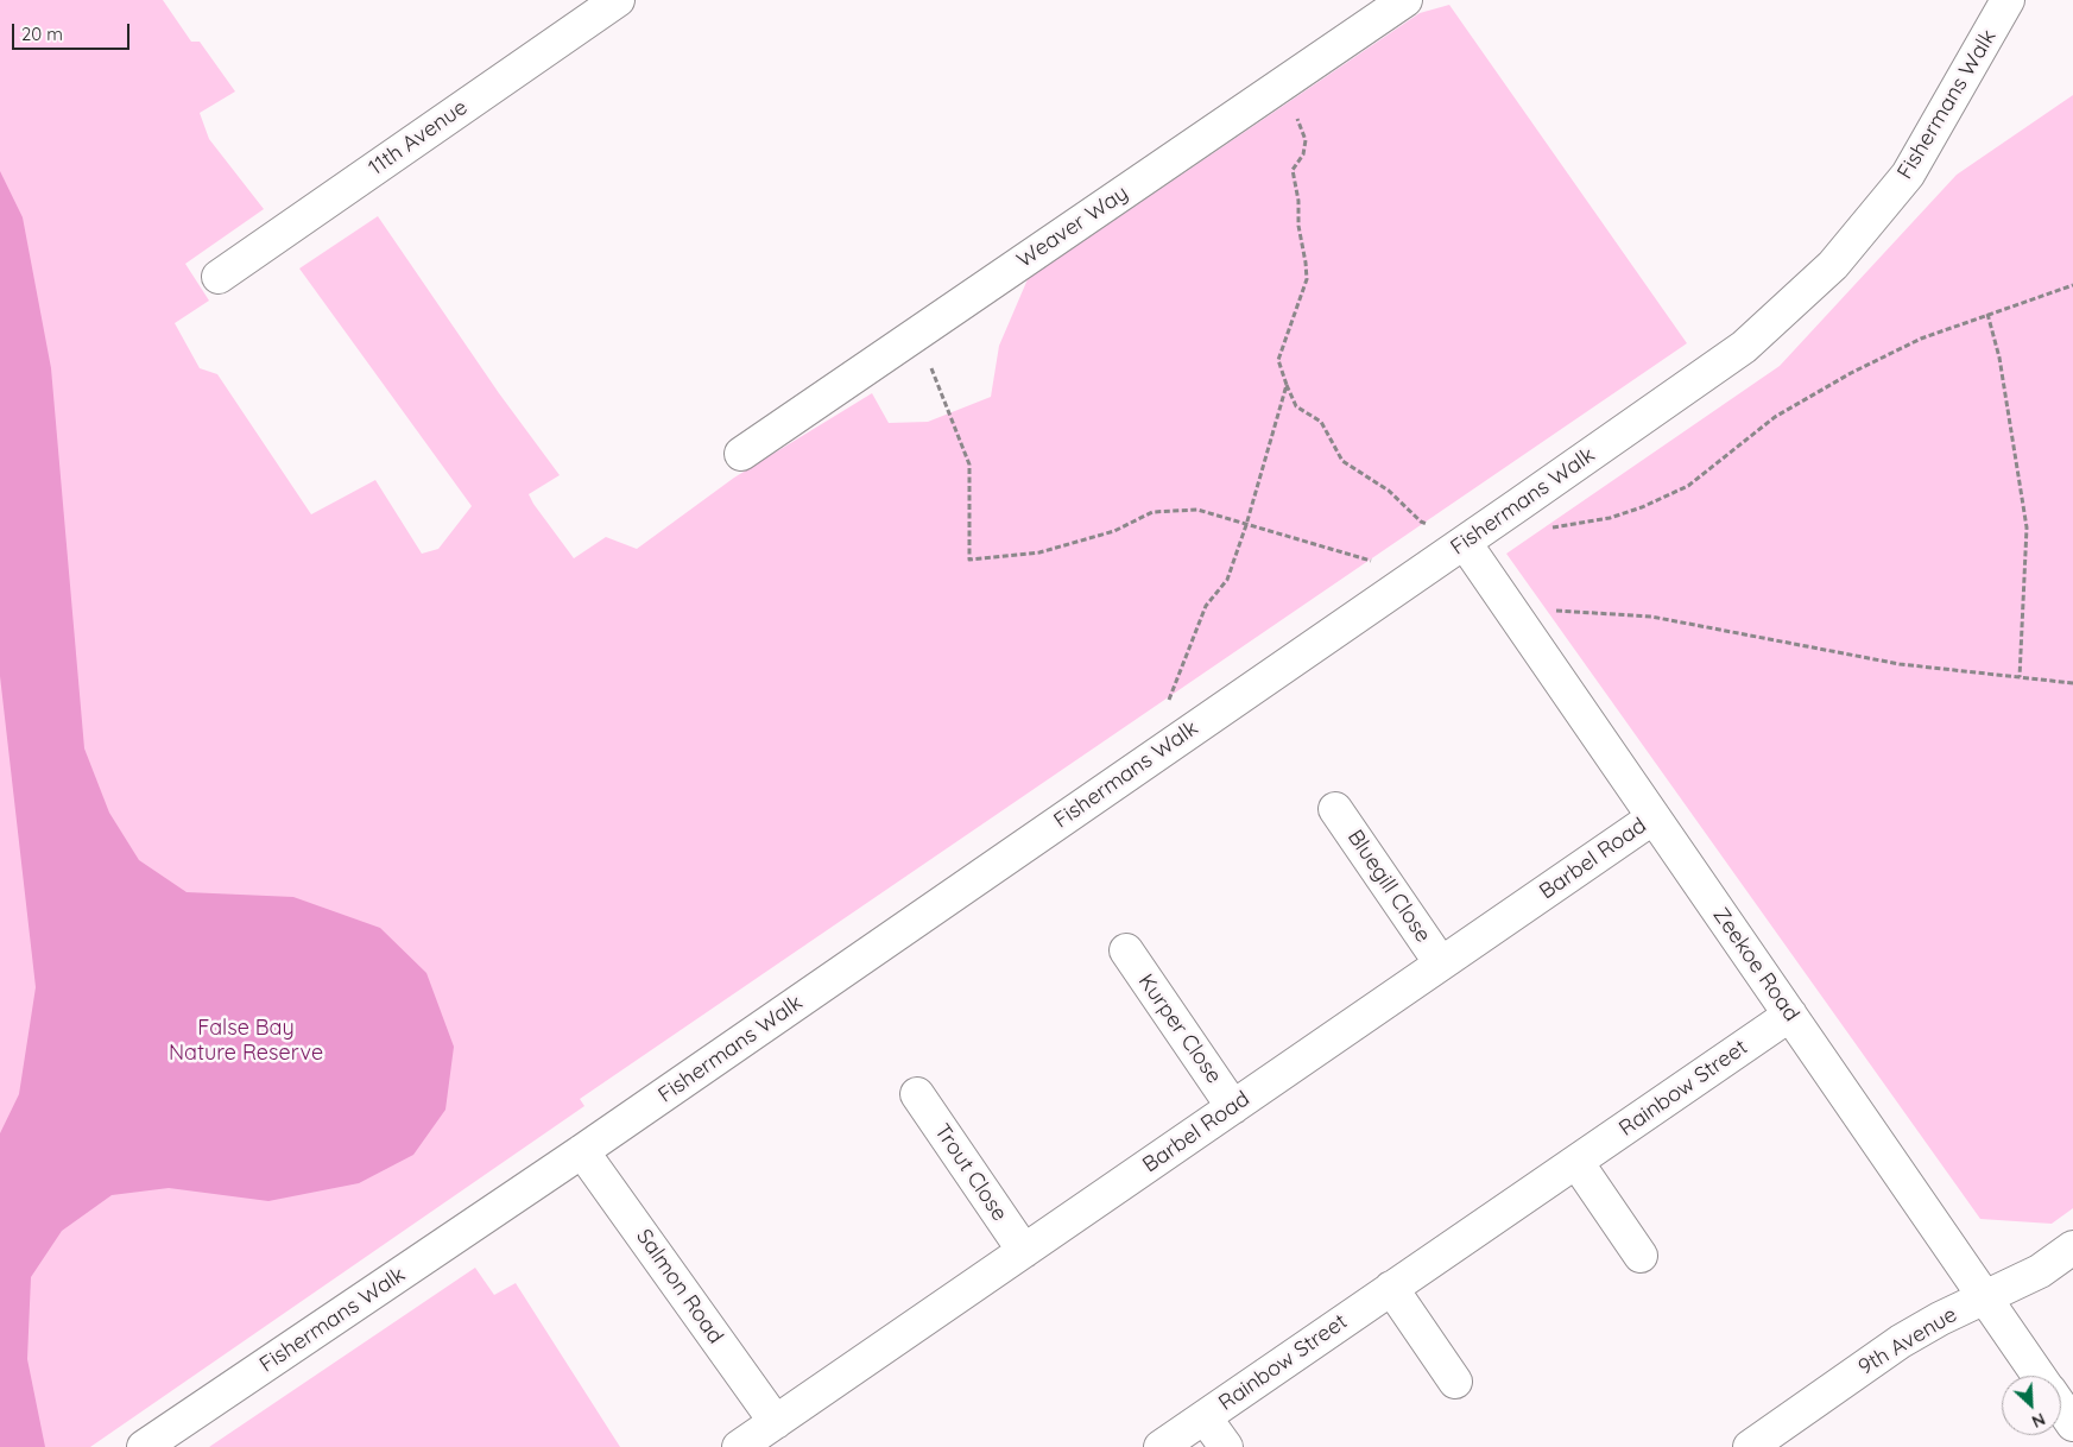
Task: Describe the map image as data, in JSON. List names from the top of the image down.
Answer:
{
  "streets": {
    "street": [
      "Fishermans Walk",
      "11th Avenue",
      "Weaver Way",
      "Barbel Road",
      "Bluegill Close",
      "Zeekoe Road",
      "Kurper Close",
      "Rainbow Street",
      "Trout Close",
      "Salmon Road",
      "9th Avenue"
    ]
  },
  "crossings": [
    ["Fishermans Walk", "Zeekoe Road"],
    ["Fishermans Walk", "Salmon Road"],
    ["Barbel Road", "Bluegill Close"],
    ["Barbel Road", "Zeekoe Road"],
    ["Barbel Road", "Kurper Close"],
    ["Barbel Road", "Trout Close"],
    ["Barbel Road", "Salmon Road"],
    ["Zeekoe Road", "Rainbow Street"],
    ["Zeekoe Road", "9th Avenue"]
  ],
  "parks": ["False Bay Nature Reserve"],
  "scale_bar": "20 m",
  "north": "bottom right"
}
